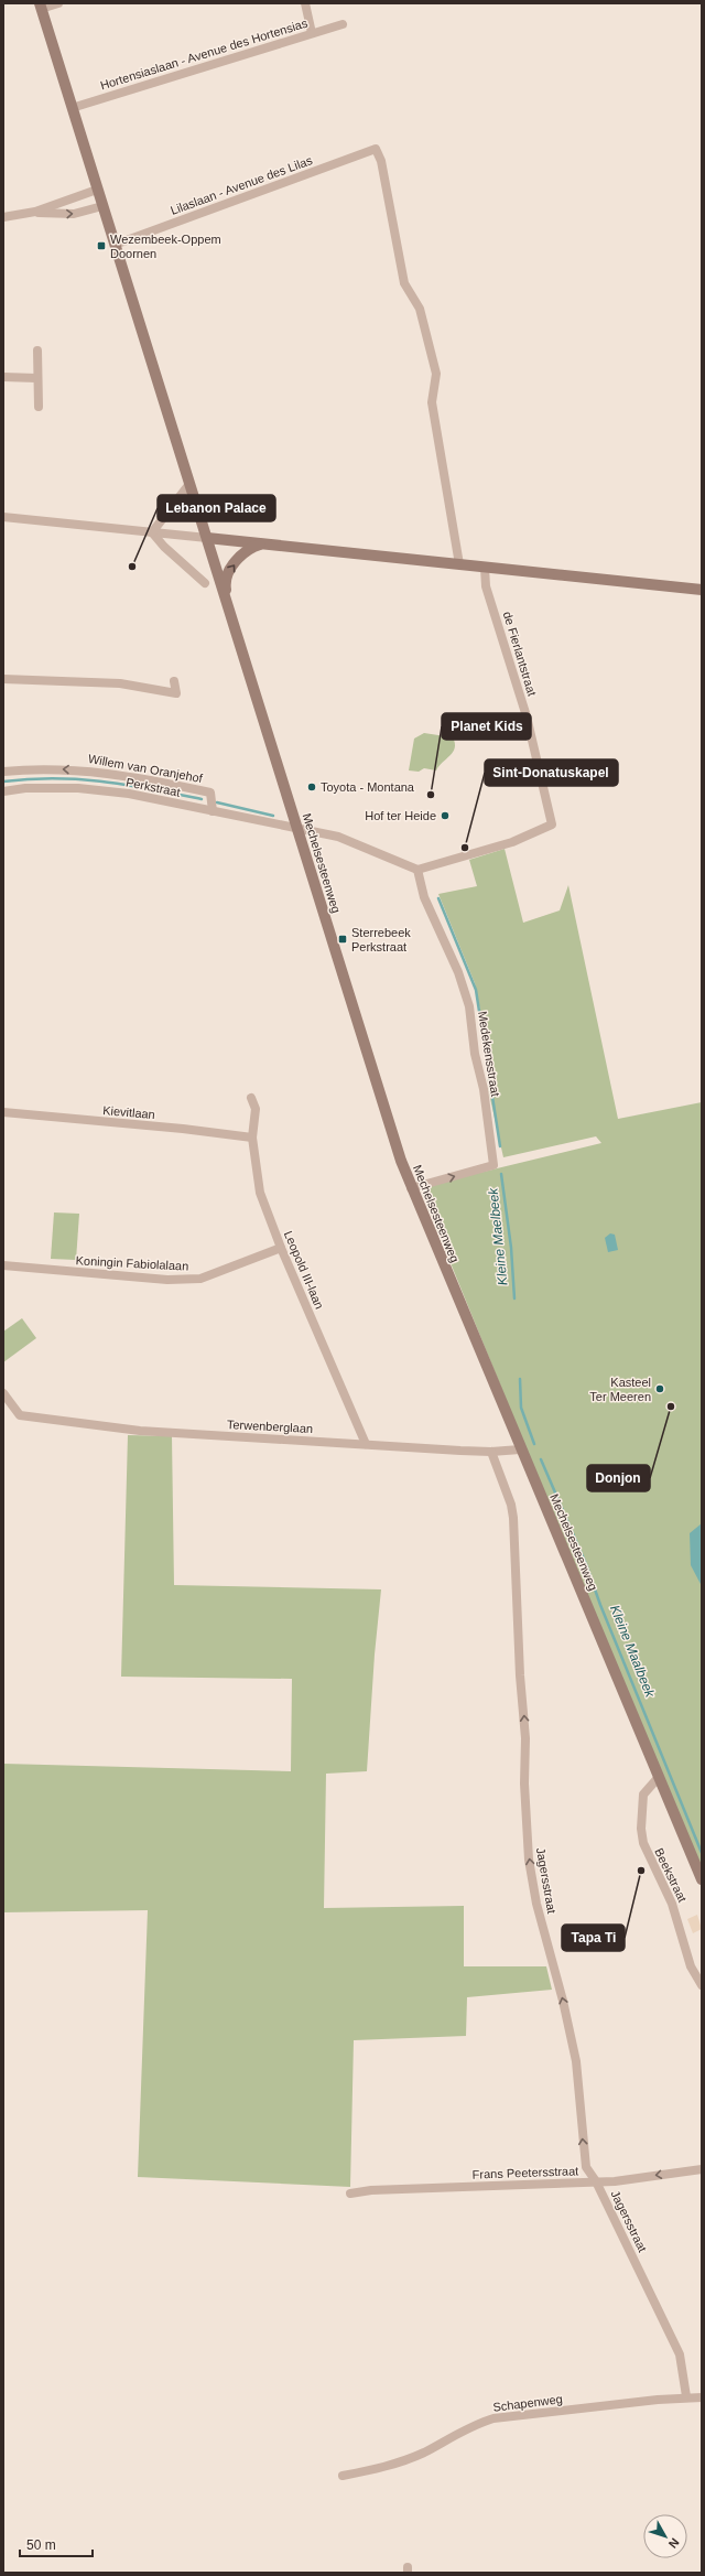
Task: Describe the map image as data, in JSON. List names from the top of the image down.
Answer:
{
  "streets": {
    "main road": ["Mechelsesteenweg"],
    "street": [
      "Hortensiaslaan - Avenue des Hortensias",
      "Lilaslaan - Avenue des Lilas",
      "de Fierlantstraat",
      "Willem van Oranjehof",
      "Perkstraat",
      "Medekensstraat",
      "Kievitlaan",
      "Koningin Fabiolalaan",
      "Leopold III-laan",
      "Terwenberglaan",
      "Beekstraat",
      "Jagersstraat",
      "Frans Peetersstraat",
      "Schapenweg"
    ]
  },
  "crossings": [
    ["Hortensiaslaan - Avenue des Hortensias", "Mechelsesteenweg"],
    ["Lilaslaan - Avenue des Lilas", "Mechelsesteenweg"],
    ["de Fierlantstraat", "Perkstraat"],
    ["de Fierlantstraat", "Medekensstraat"],
    ["Willem van Oranjehof", "Perkstraat"],
    ["Perkstraat", "Mechelsesteenweg"],
    ["Perkstraat", "Medekensstraat"],
    ["Mechelsesteenweg", "Medekensstraat"],
    ["Mechelsesteenweg", "Terwenberglaan"],
    ["Mechelsesteenweg", "Beekstraat"],
    ["Kievitlaan", "Leopold III-laan"],
    ["Koningin Fabiolalaan", "Leopold III-laan"],
    ["Leopold III-laan", "Terwenberglaan"],
    ["Terwenberglaan", "Jagersstraat"],
    ["Jagersstraat", "Frans Peetersstraat"],
    ["Jagersstraat", "Schapenweg"]
  ],
  "one_way": ["Willem van Oranjehof", "Medekensstraat", "Jagersstraat"],
  "water": ["Kleine Maelbeek", "Kleine Maalbeek"],
  "places": {
    "transit": ["Wezembeek-Oppem Doornen", "Sterrebeek Perkstraat"],
    "other": [
      "Lebanon Palace",
      "Toyota - Montana",
      "Planet Kids",
      "Hof ter Heide",
      "Sint-Donatuskapel",
      "Kasteel Ter Meeren",
      "Donjon",
      "Tapa Ti"
    ]
  },
  "scale_bar": "50 m",
  "north": "bottom right"
}
